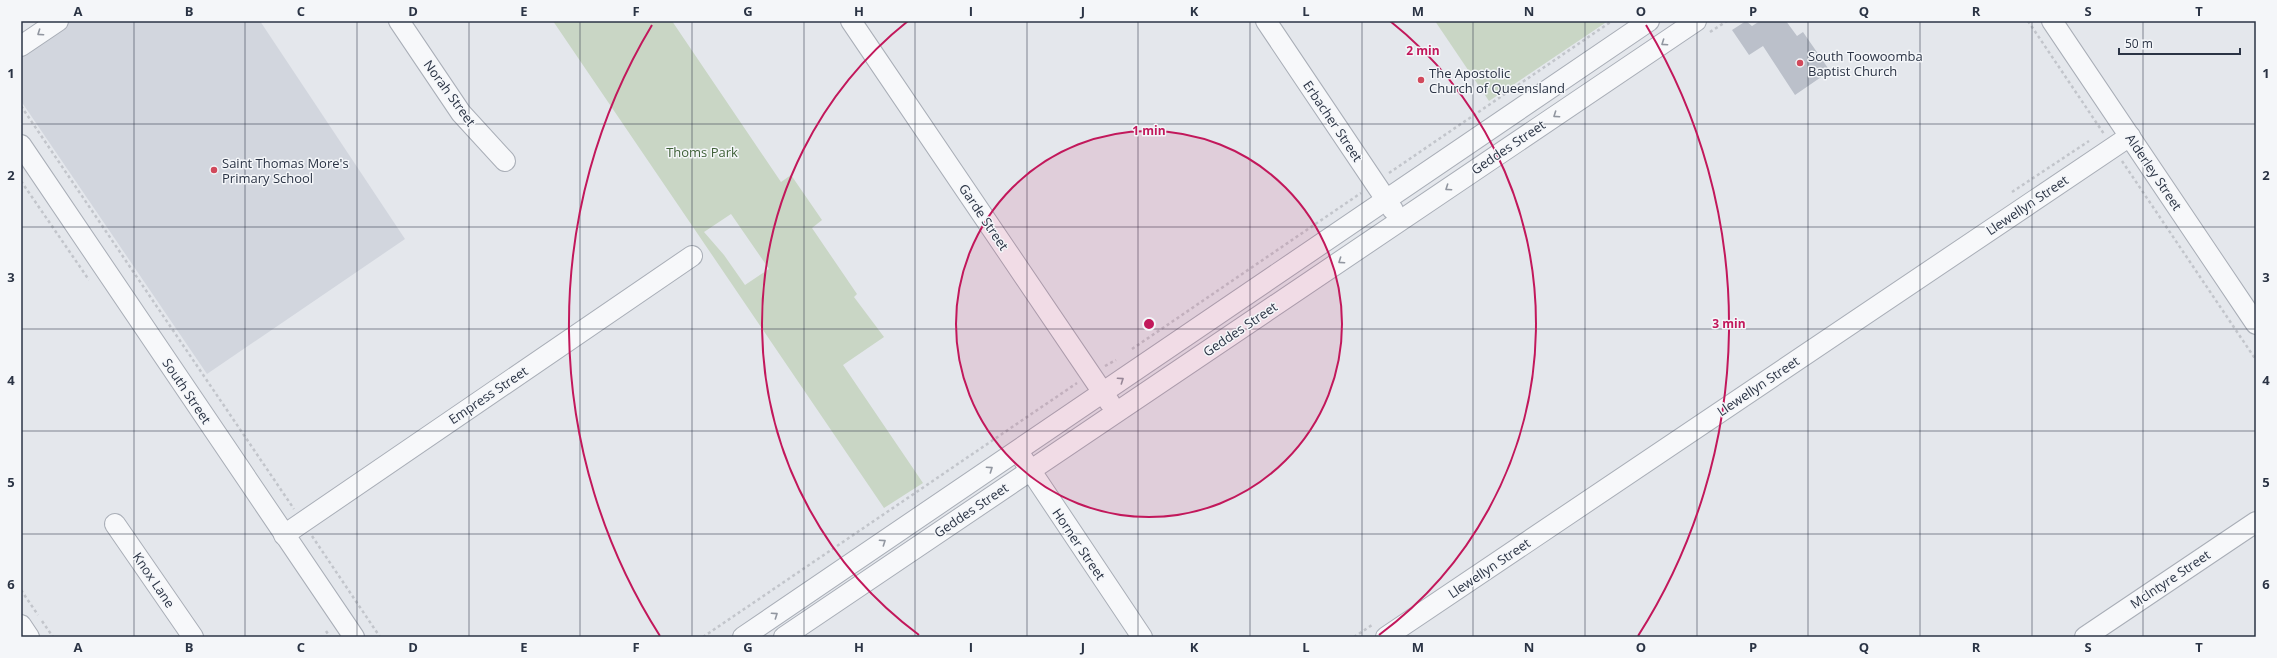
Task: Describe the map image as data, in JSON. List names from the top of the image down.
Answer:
{
  "streets": {
    "street": [
      "Norah Street",
      "Erbacher Street",
      "Geddes Street",
      "Alderley Street",
      "Llewellyn Street",
      "Garde Street",
      "South Street",
      "Empress Street",
      "Horner Street",
      "McIntyre Street",
      "Knox Lane"
    ]
  },
  "crossings": [
    ["Erbacher Street", "Geddes Street"],
    ["Geddes Street", "Garde Street"],
    ["Geddes Street", "Horner Street"],
    ["Alderley Street", "Llewellyn Street"],
    ["South Street", "Empress Street"]
  ],
  "parks": ["Thoms Park"],
  "places": ["South Toowoomba Baptist Church", "The Apostolic Church of Queensland", "Saint Thomas More's Primary School"],
  "scale_bar": "50 m",
  "grid": {
    "columns": [
      "A",
      "B",
      "C",
      "D",
      "E",
      "F",
      "G",
      "H",
      "I",
      "J",
      "K",
      "L",
      "M",
      "N",
      "O",
      "P",
      "Q",
      "R",
      "S",
      "T"
    ],
    "rows": [
      "1",
      "2",
      "3",
      "4",
      "5",
      "6"
    ]
  },
  "rings": ["2 min", "1 min", "3 min"]
}
